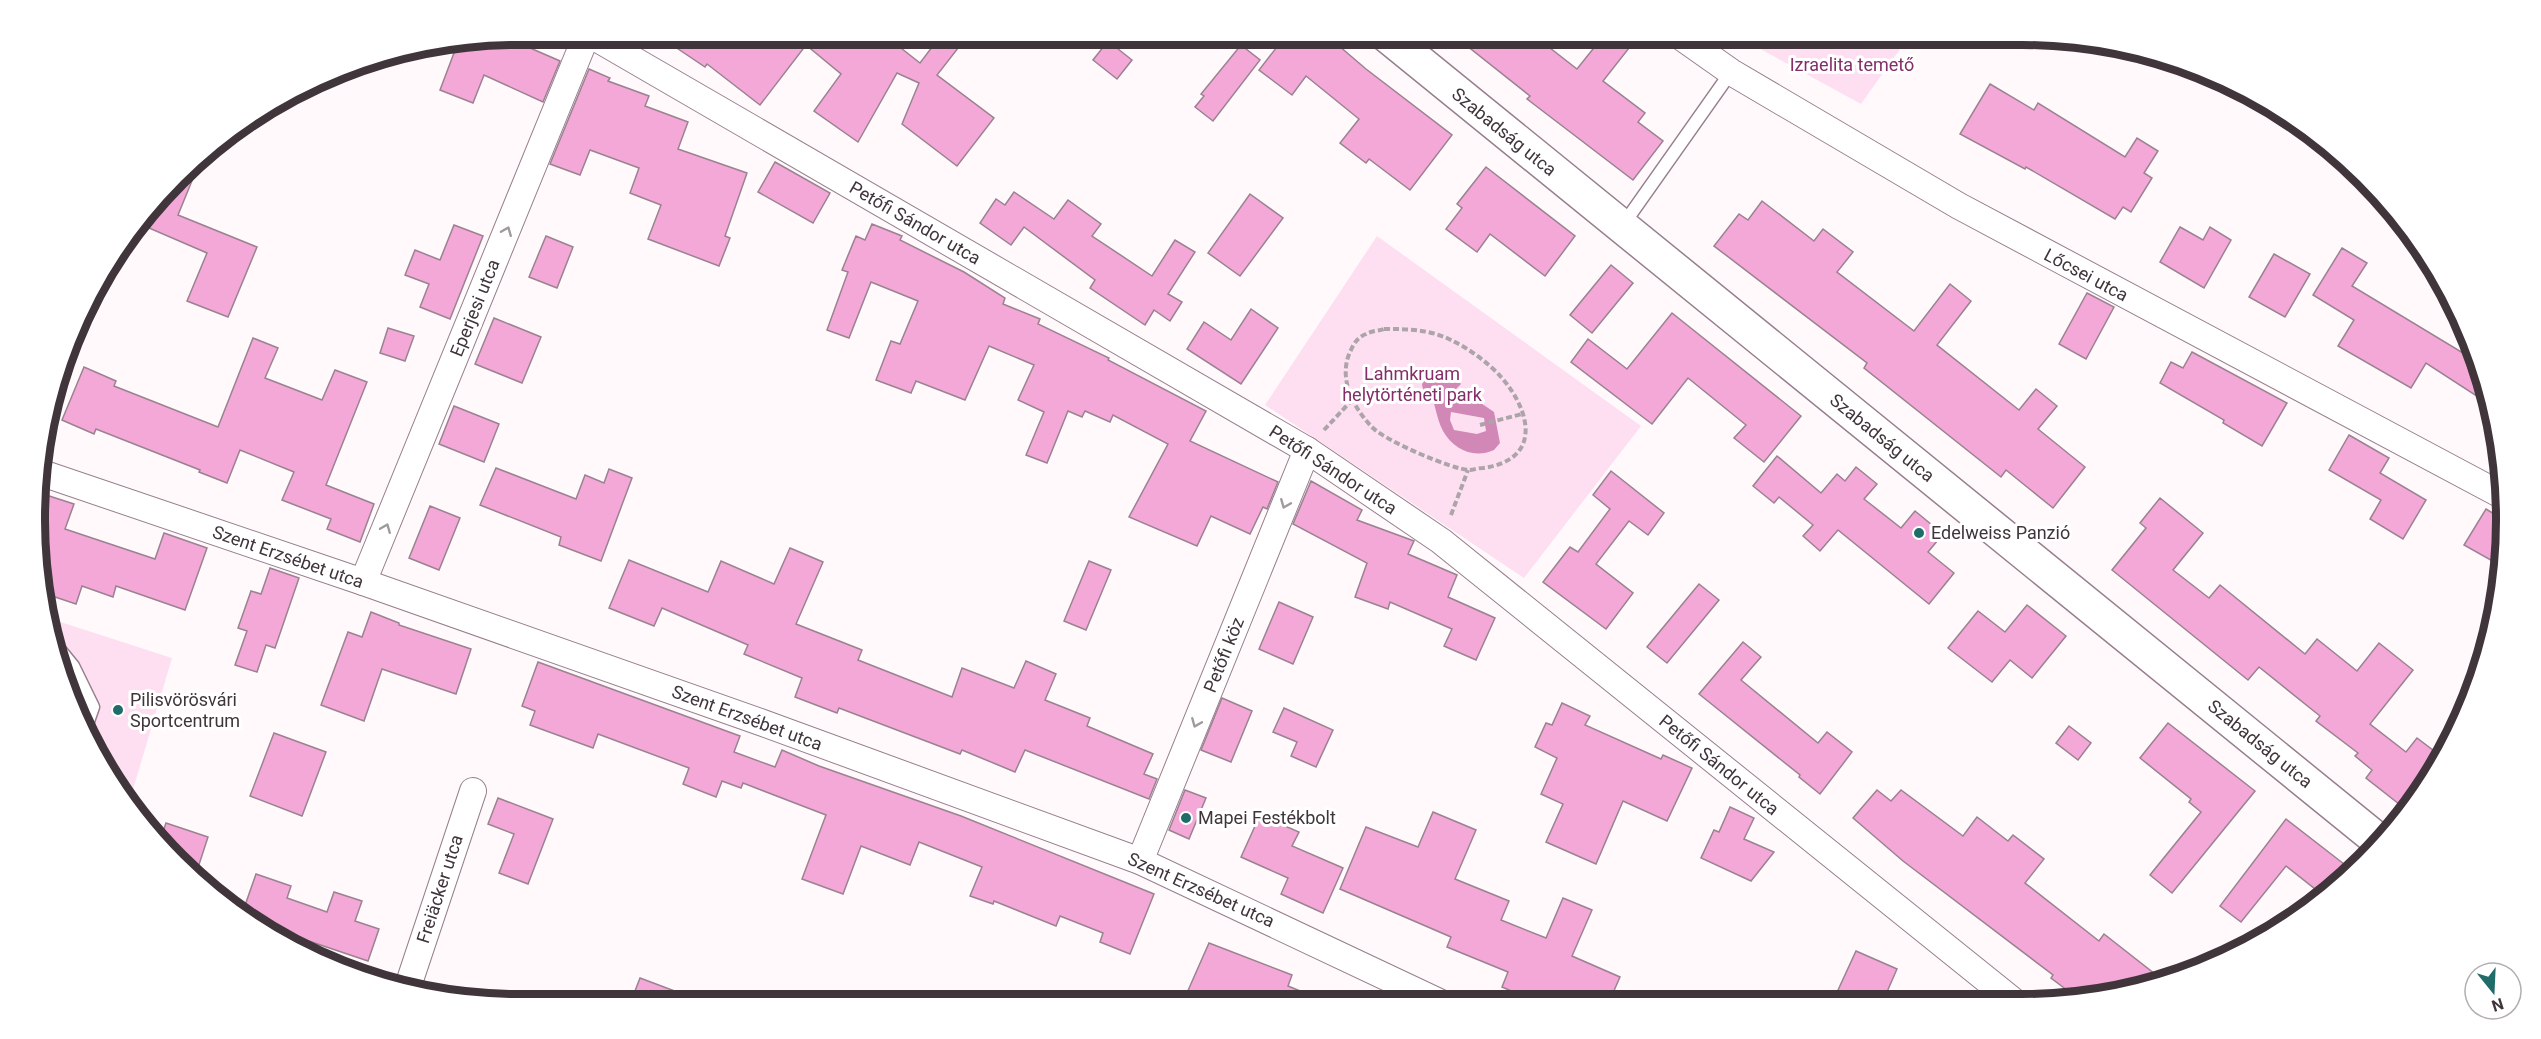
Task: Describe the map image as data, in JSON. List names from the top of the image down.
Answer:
{
  "streets": {
    "street": [
      "Szabadság utca",
      "Petőfi Sándor utca",
      "Lőcsei utca",
      "Eperjesi utca",
      "Szent Erzsébet utca",
      "Petőfi köz",
      "Freiäcker utca"
    ]
  },
  "crossings": [
    ["Petőfi Sándor utca", "Petőfi köz"],
    ["Eperjesi utca", "Szent Erzsébet utca"],
    ["Szent Erzsébet utca", "Petőfi köz"]
  ],
  "one_way": ["Eperjesi utca", "Petőfi köz"],
  "parks": ["Izraelita temető", "Lahmkruam helytörténeti park"],
  "places": ["Edelweiss Panzió", "Pilisvörösvári Sportcentrum", "Mapei Festékbolt"],
  "north": "bottom"
}
